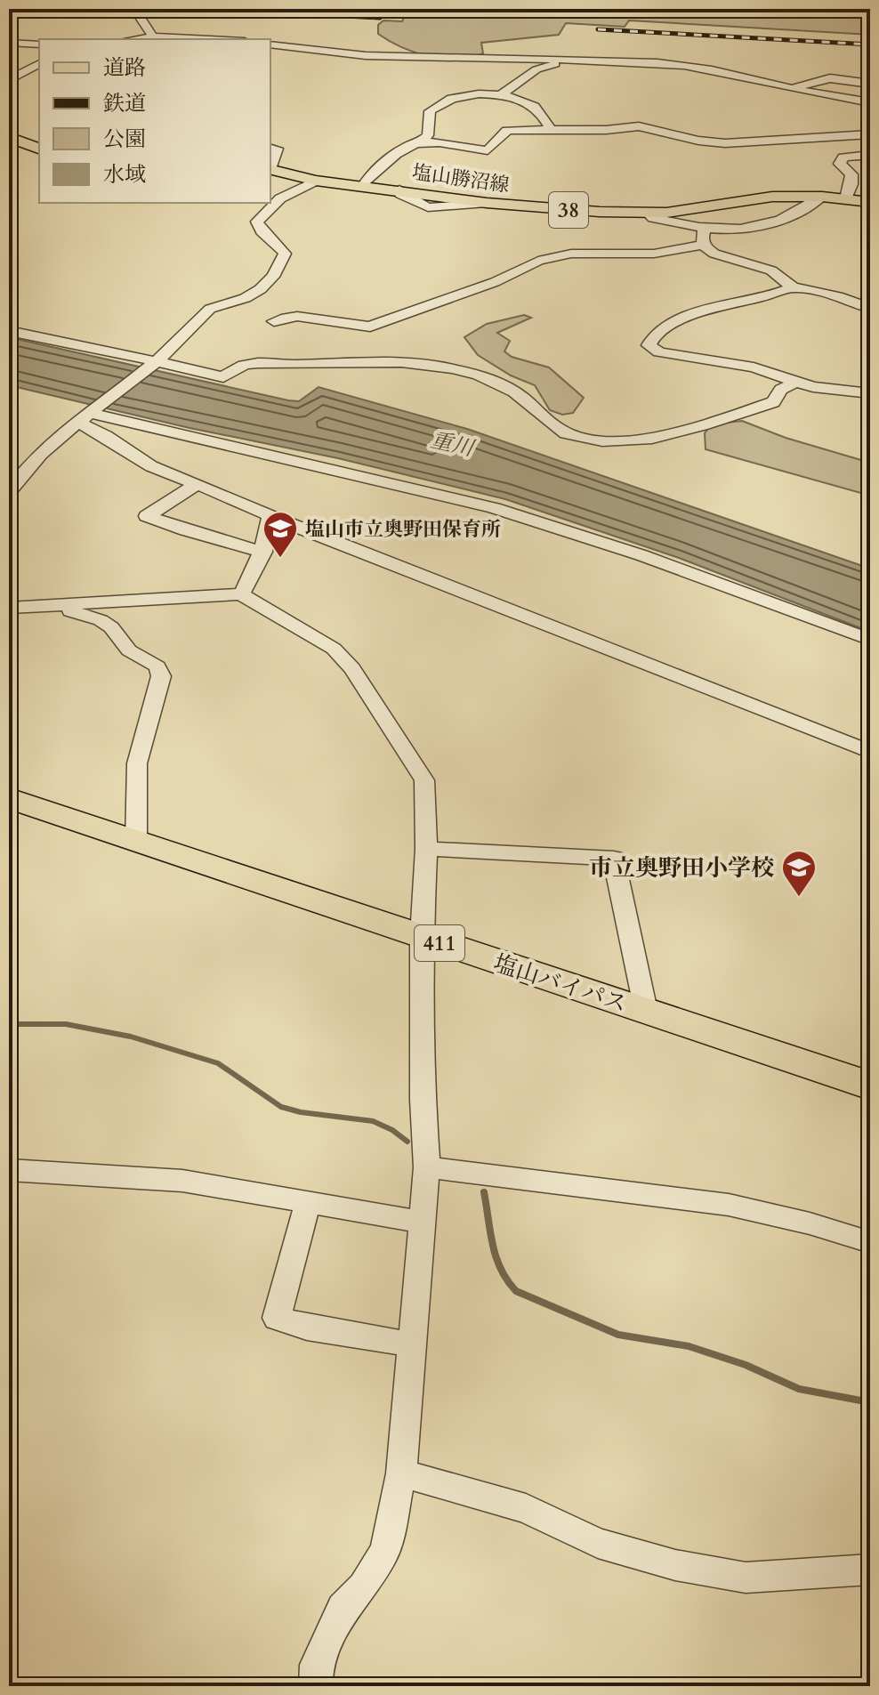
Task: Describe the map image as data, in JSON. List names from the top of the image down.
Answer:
{
  "streets": {
    "highway": ["411", "塩山バイパス"],
    "main road": ["塩山勝沼線", "38"]
  },
  "water": ["重川"],
  "places": {
    "school or university": ["塩山市立奥野田保育所", "市立奥野田小学校"]
  },
  "legend": [
    "道路",
    "鉄道",
    "公園",
    "水域"
  ]
}
